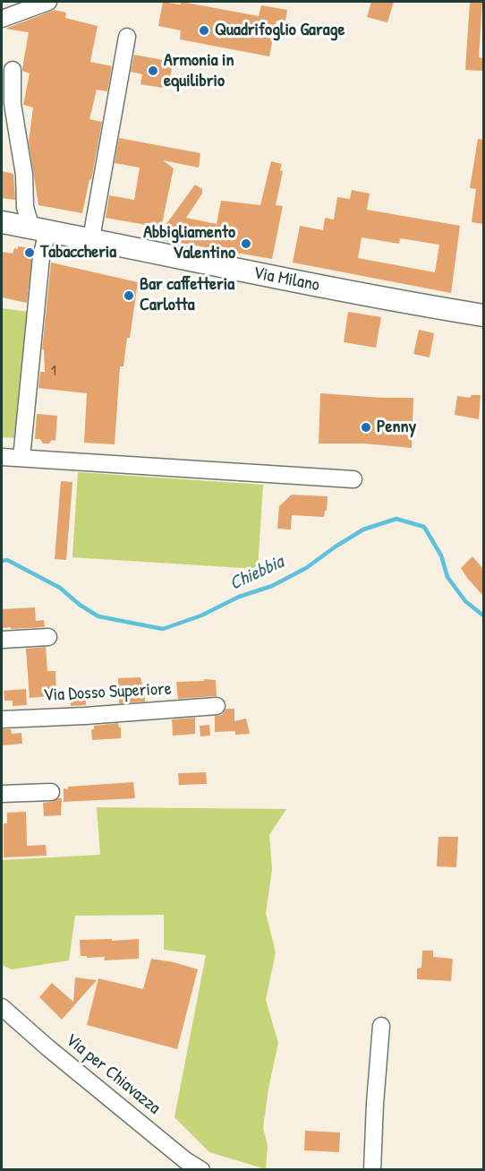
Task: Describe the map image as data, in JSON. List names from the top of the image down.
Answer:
{
  "streets": {
    "main road": ["Via Milano"],
    "street": ["Via Dosso Superiore", "Via per Chiavazza"]
  },
  "water": ["Chiebbia"],
  "places": [
    "Quadrifoglio Garage",
    "Armonia in equilibrio",
    "Abbigliamento Valentino",
    "Tabaccheria",
    "Bar caffetteria Carlotta",
    "Penny"
  ],
  "house_numbers": ["1"]
}
